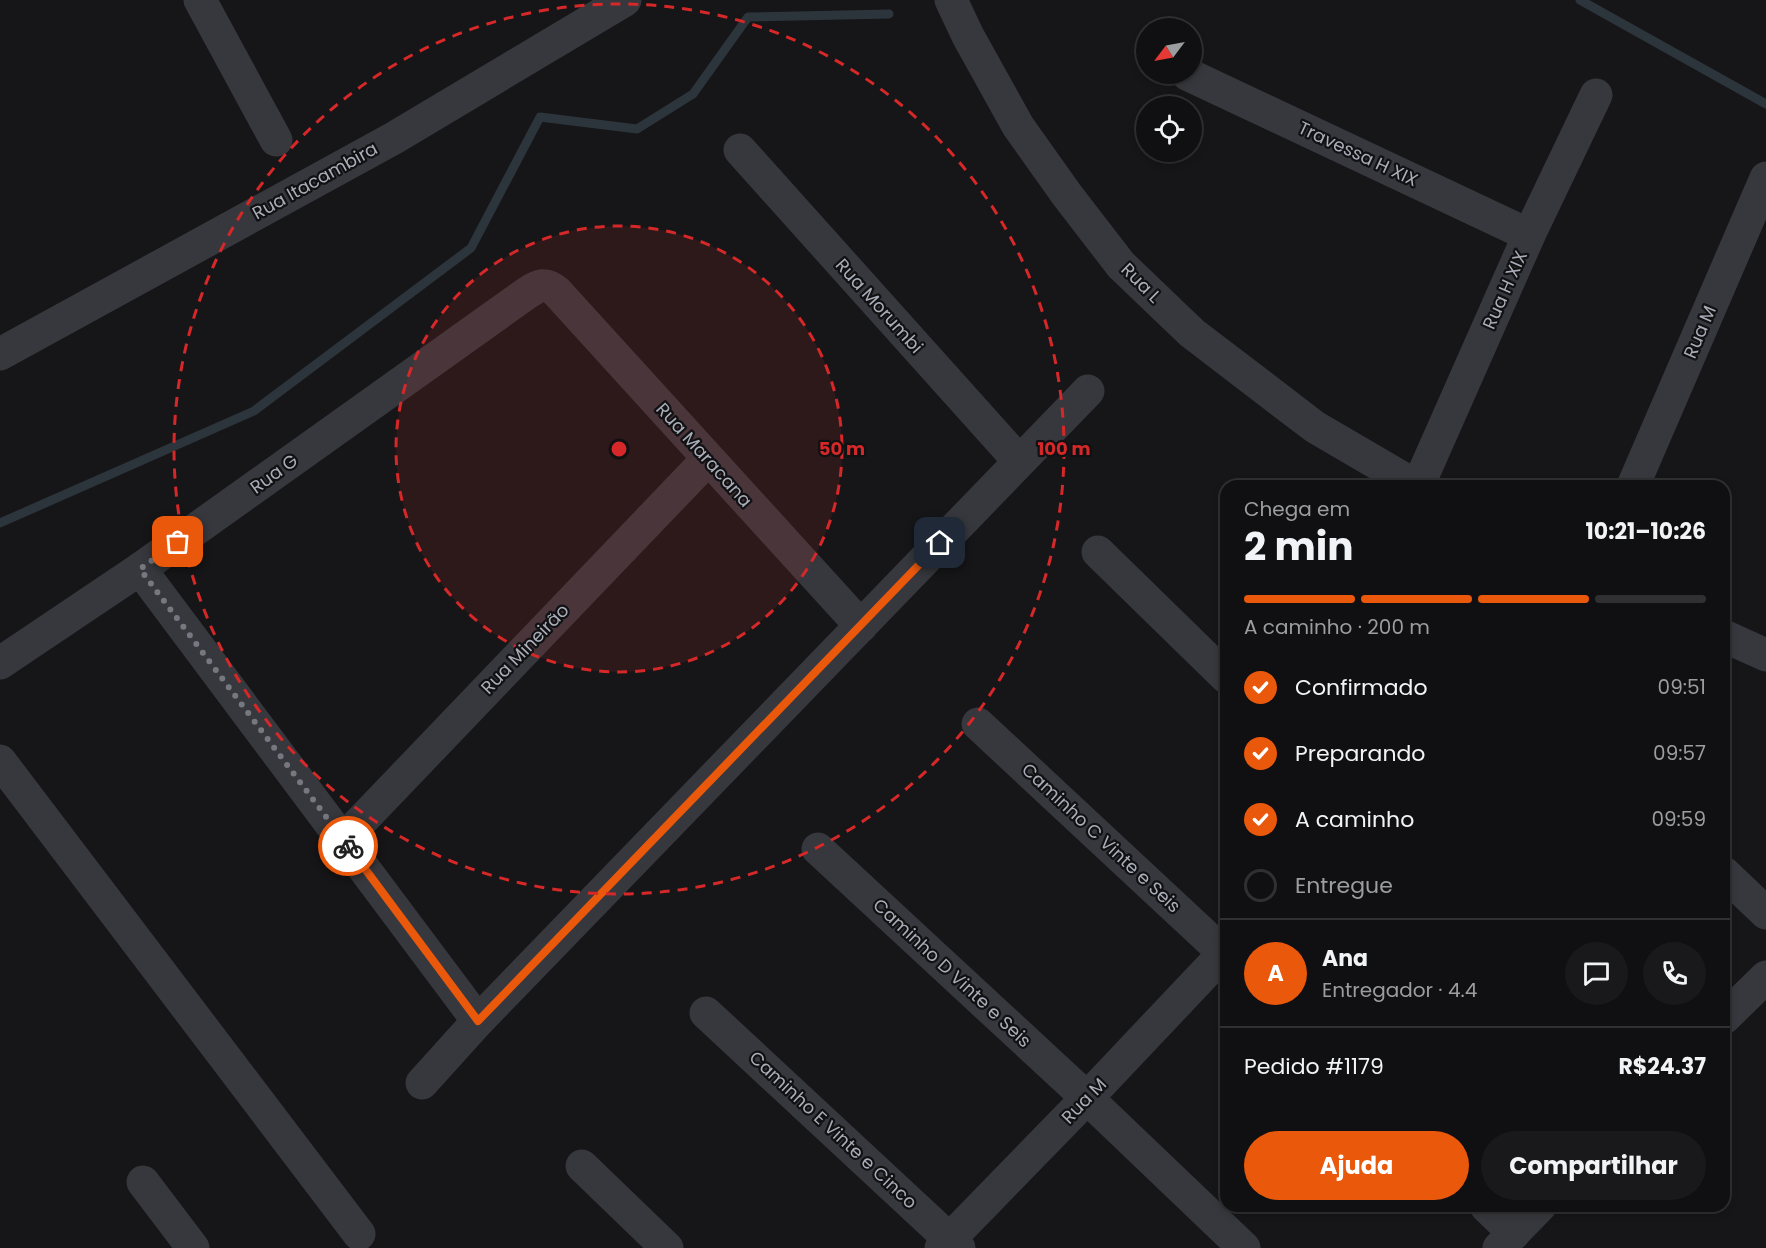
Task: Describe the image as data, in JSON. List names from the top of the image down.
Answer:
{
  "streets": {
    "street": [
      "Travessa H XIX",
      "Rua Itacambira",
      "Rua L",
      "Rua H XIX",
      "Rua Morumbi",
      "Rua M",
      "Rua Maracana",
      "Rua G",
      "Rua Mineirão",
      "Caminho C Vinte e Seis",
      "Caminho D Vinte e Seis",
      "Caminho E Vinte e Cinco"
    ]
  },
  "crossings": [
    ["Travessa H XIX", "Rua H XIX"],
    ["Rua M", "Caminho D Vinte e Seis"],
    ["Rua M", "Caminho E Vinte e Cinco"],
    ["Rua Maracana", "Rua G"],
    ["Rua Maracana", "Rua Mineirão"]
  ],
  "north": "bottom left",
  "page": {
    "heading": ["2 min", "Chega em", "10:21–10:26"],
    "panel": [
      "Ana",
      "Entregador · 4.4",
      "Pedido #1179",
      "R$24.37"
    ],
    "bar": "A caminho · 200 m",
    "list": [
      ["Confirmado", "09:51"],
      ["Preparando", "09:57"],
      ["A caminho", "09:59"],
      "Entregue"
    ],
    "round": "A",
    "buttons": ["Ajuda", "Compartilhar"]
  },
  "rings": ["50 m", "100 m"]
}
